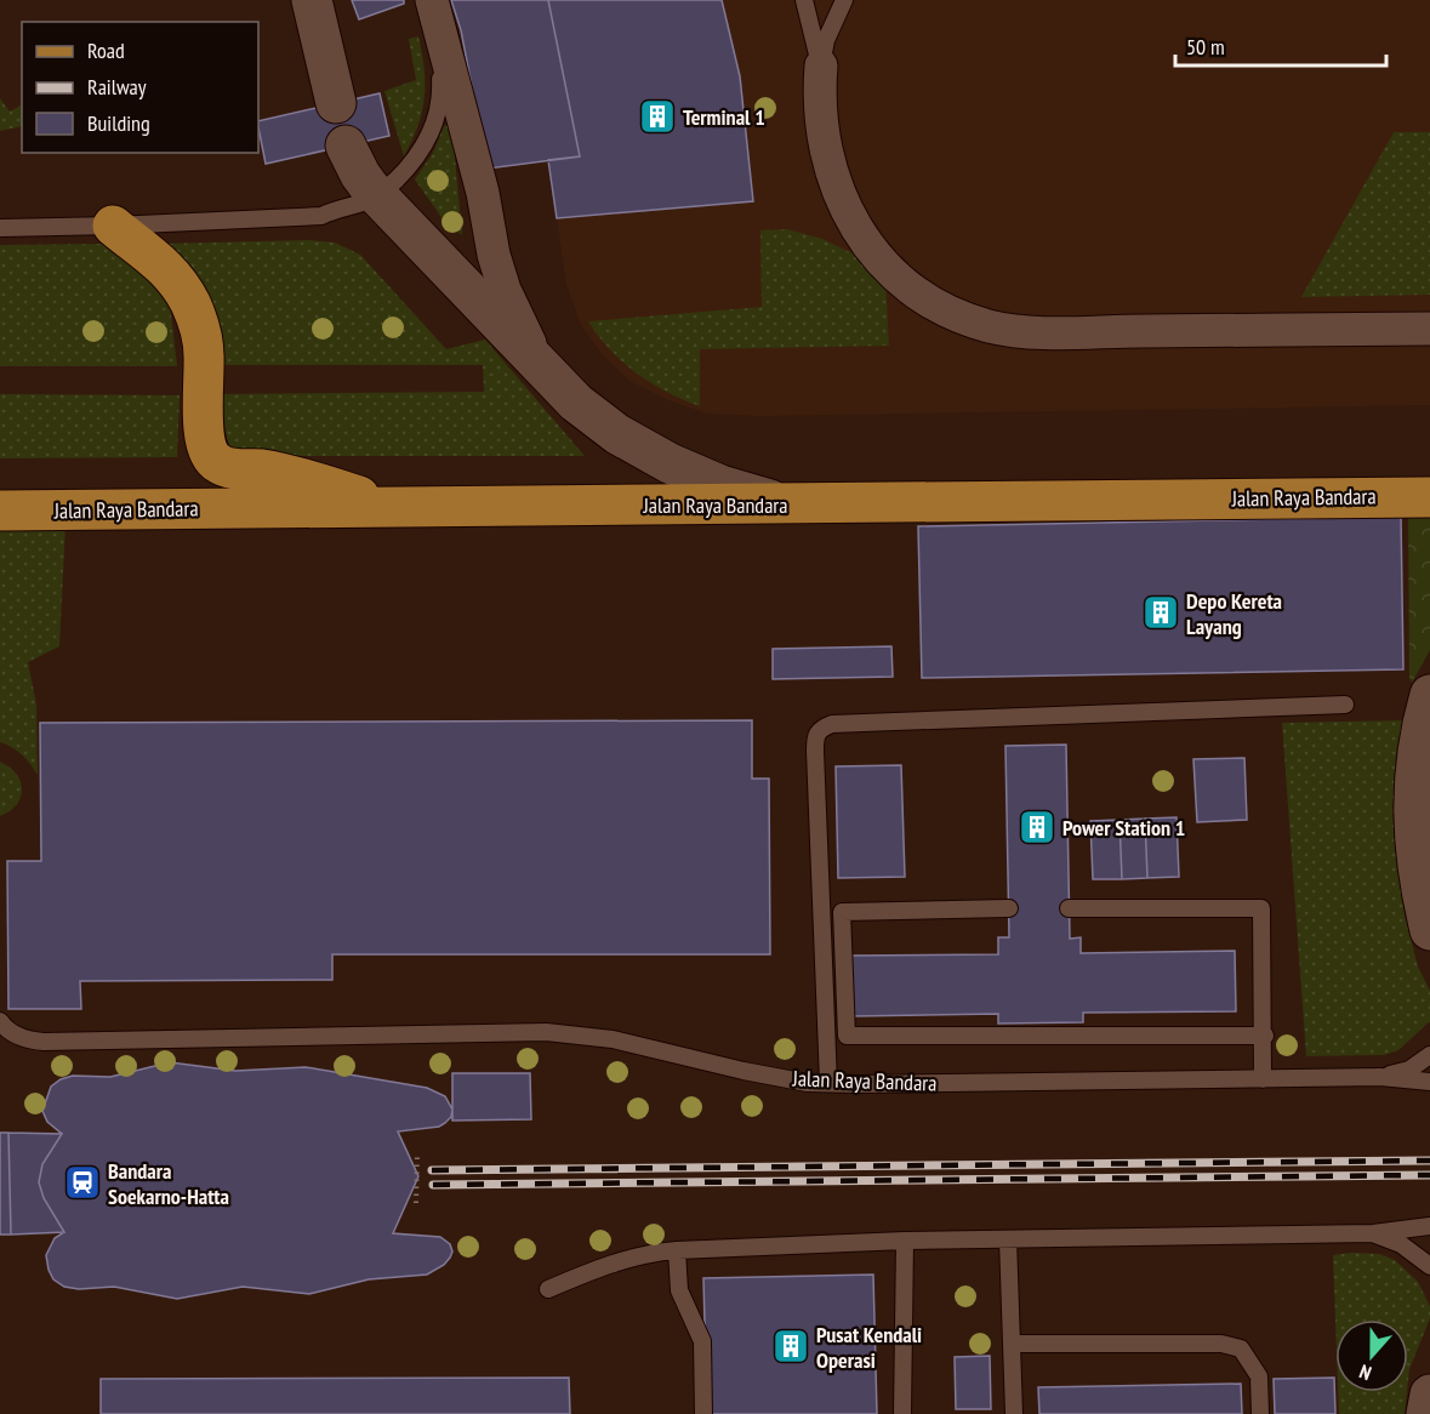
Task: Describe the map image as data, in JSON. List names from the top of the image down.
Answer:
{
  "streets": {
    "main road": ["Jalan Raya Bandara"]
  },
  "places": {
    "building": [
      "Terminal 1",
      "Depo Kereta Layang",
      "Power Station 1",
      "Pusat Kendali Operasi"
    ],
    "station": ["Bandara Soekarno-Hatta"]
  },
  "legend": ["Road", "Railway", "Building"],
  "scale_bar": "50 m",
  "north": "bottom"
}
